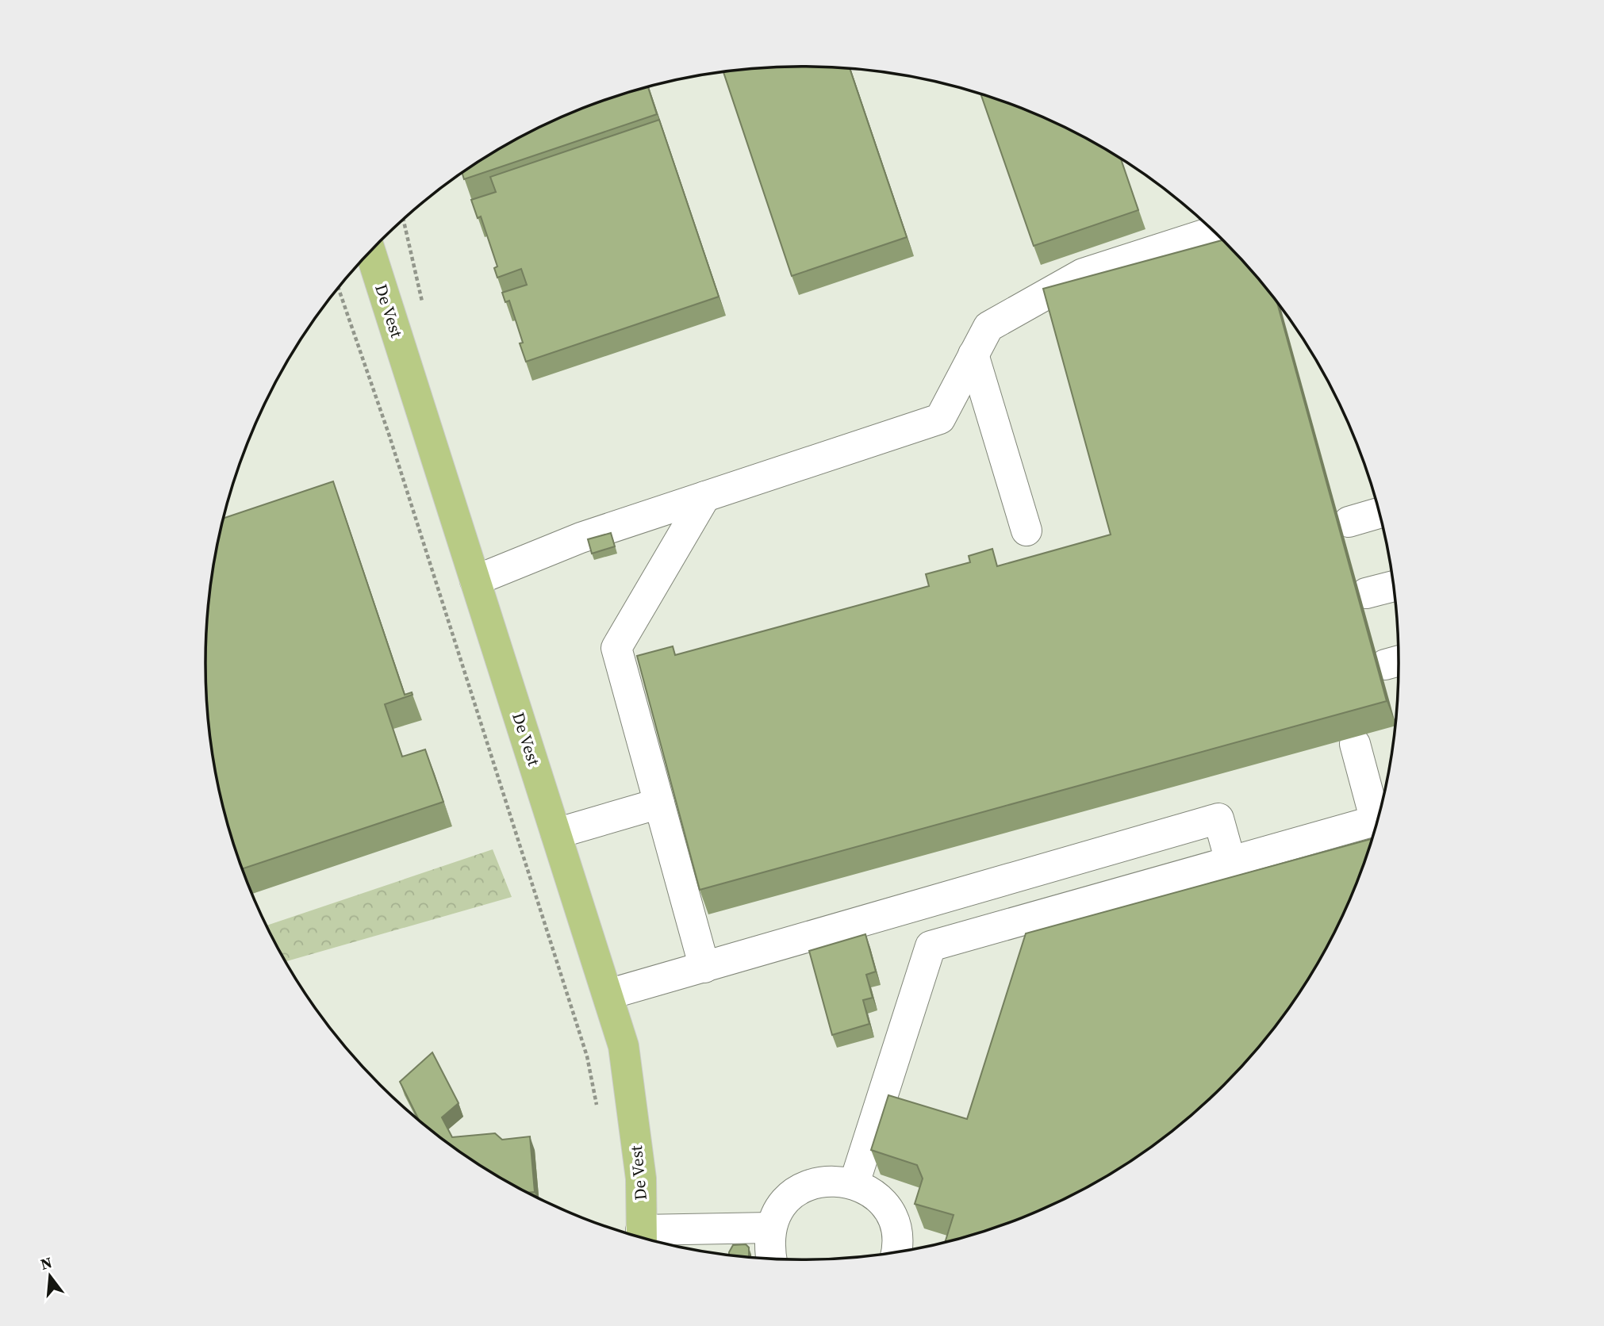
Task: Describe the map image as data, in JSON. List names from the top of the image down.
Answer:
{
  "streets": {
    "main road": ["De Vest"]
  },
  "north": "top"
}
